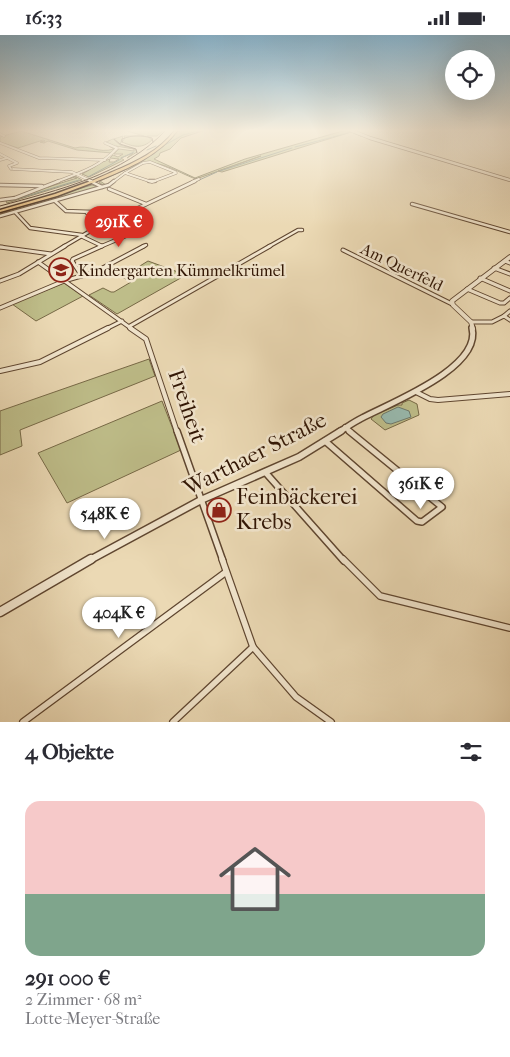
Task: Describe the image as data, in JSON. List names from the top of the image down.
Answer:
{
  "streets": {
    "street": ["Am Querfeld", "Freiheit", "Warthaer Straße"]
  },
  "crossings": [
    ["Freiheit", "Warthaer Straße"]
  ],
  "places": {
    "school or university": ["Kindergarten Kümmelkrümel"],
    "shop": ["Feinbäckerei Krebs"]
  },
  "page": {
    "status": "16:33",
    "price": [
      "291K €",
      "361K €",
      "548K €",
      "404K €"
    ],
    "heading": "4 Objekte",
    "list": [
      {
        "name": "291 000 €",
        "note": "2 Zimmer · 68 m² · Lotte-Meyer-Straße"
      }
    ]
  }
}
